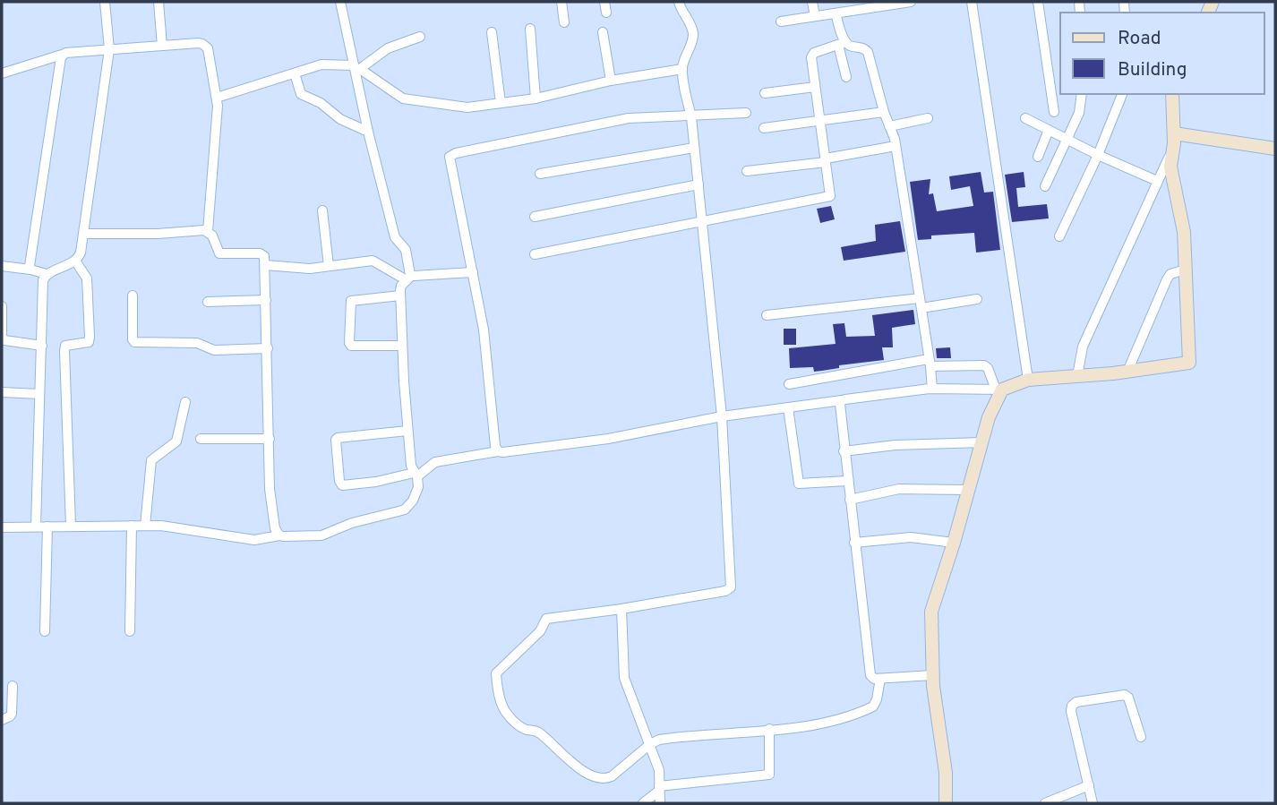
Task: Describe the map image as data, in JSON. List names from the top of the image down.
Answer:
{
  "legend": ["Road", "Building"]
}
